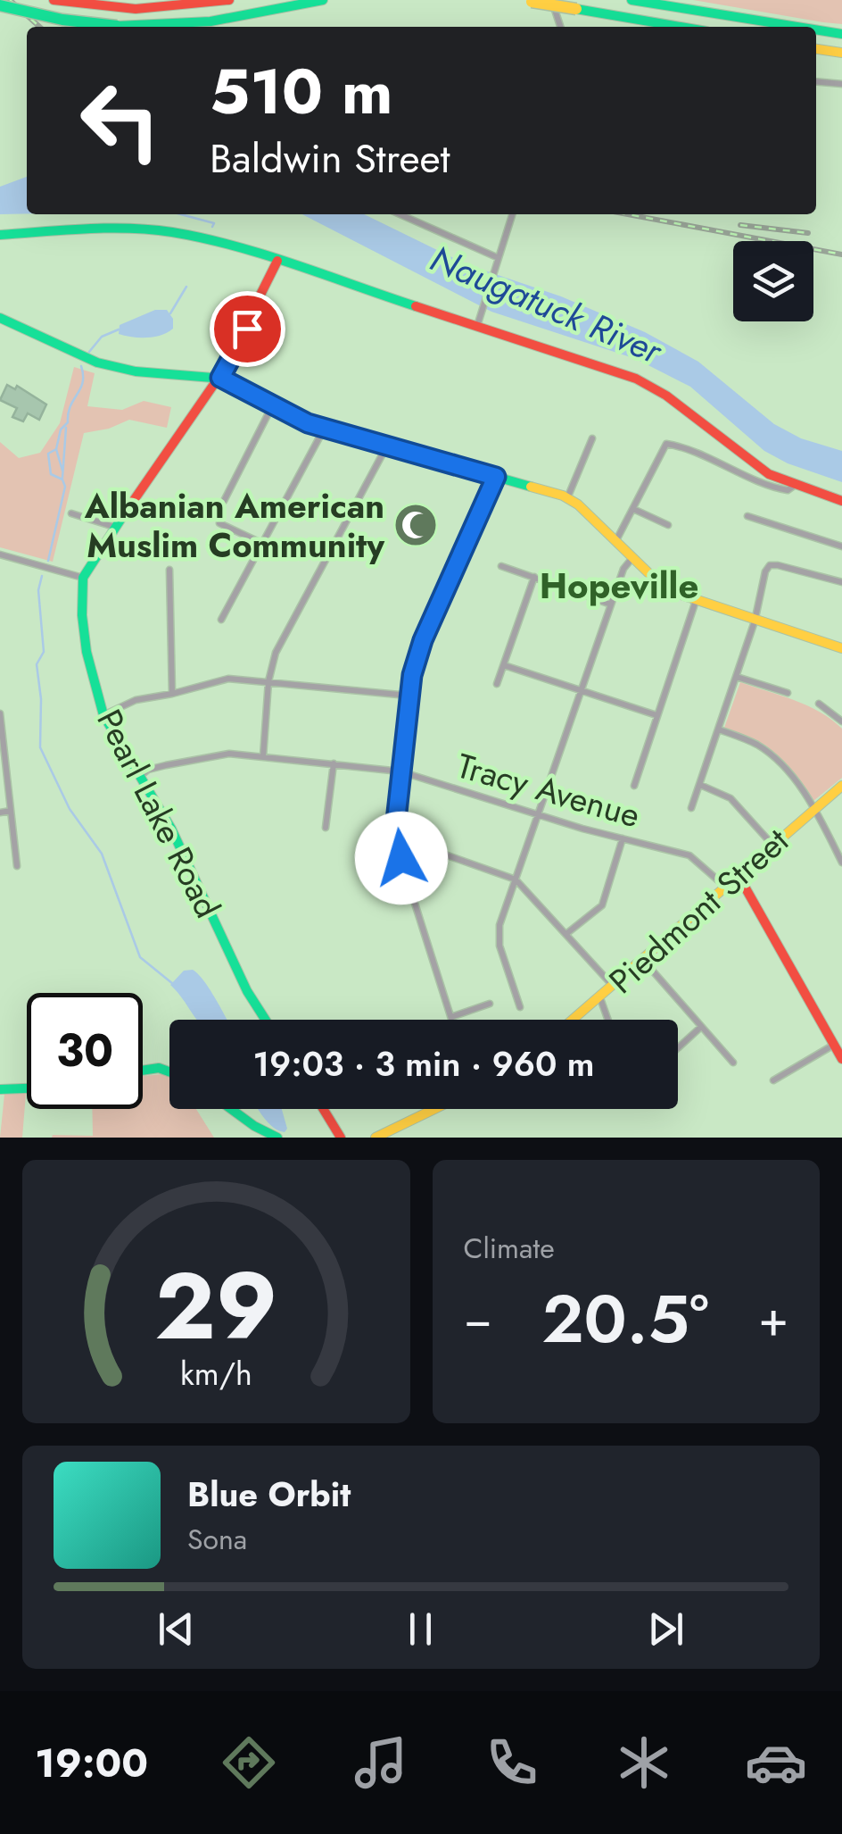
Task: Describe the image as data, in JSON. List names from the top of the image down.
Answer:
{
  "streets": {
    "main road": ["Pearl Lake Road", "Piedmont Street"],
    "street": ["Tracy Avenue"]
  },
  "crossings": [
    ["Tracy Avenue", "Pearl Lake Road"],
    ["Tracy Avenue", "Piedmont Street"]
  ],
  "districts": ["Hopeville"],
  "water": ["Naugatuck River"],
  "places": {
    "mosque": ["Albanian American Muslim Community"]
  },
  "page": {
    "turn": ["510 m", "Baldwin Street"],
    "limit": "30",
    "trip": "19:03 · 3 min · 960 m",
    "tile": "Climate",
    "heat": ["−", "20.5°", "+"],
    "song": ["Blue Orbit", "Sona"],
    "tabs": "19:00",
    "gauge": ["29", "km/h"]
  }
}
